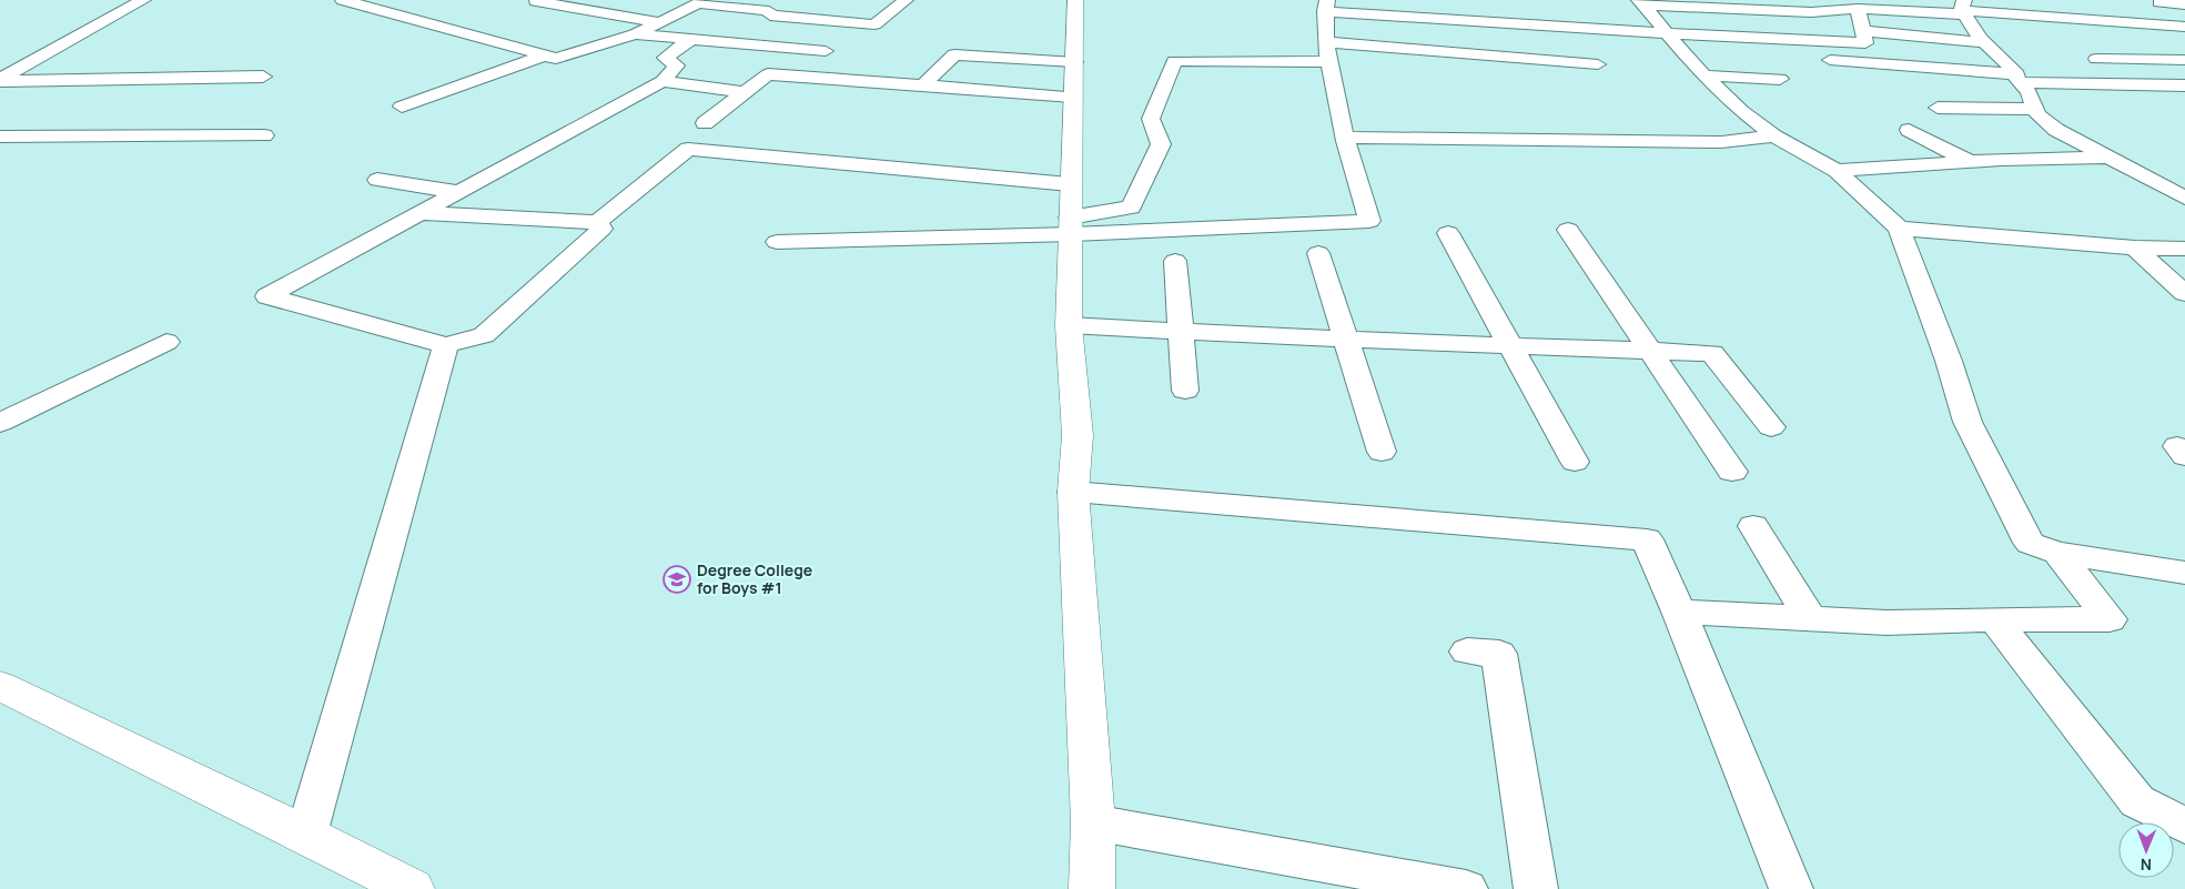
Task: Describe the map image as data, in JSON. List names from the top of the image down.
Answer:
{
  "places": {
    "school or university": ["Degree College for Boys #1"]
  },
  "north": "bottom"
}
